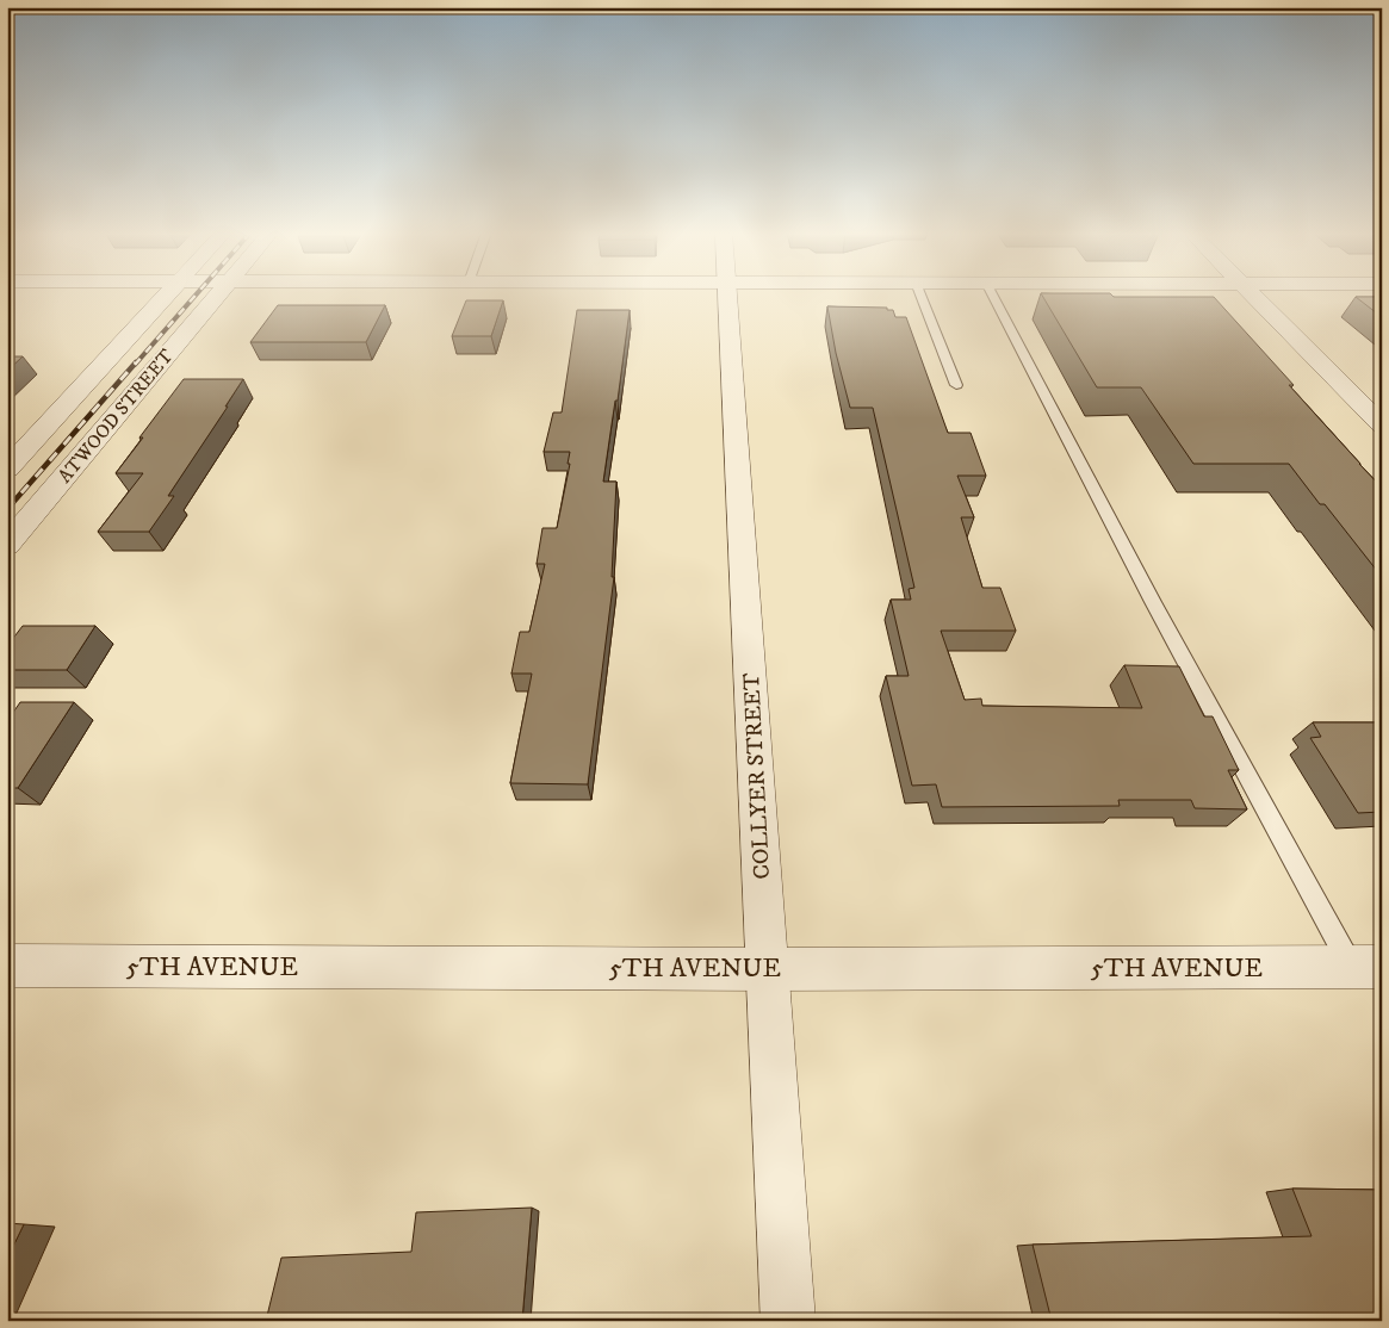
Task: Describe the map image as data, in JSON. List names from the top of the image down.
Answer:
{
  "streets": {
    "street": ["ATWOOD STREET", "COLLYER STREET", "5TH AVENUE"]
  },
  "crossings": [
    ["COLLYER STREET", "5TH AVENUE"]
  ]
}
